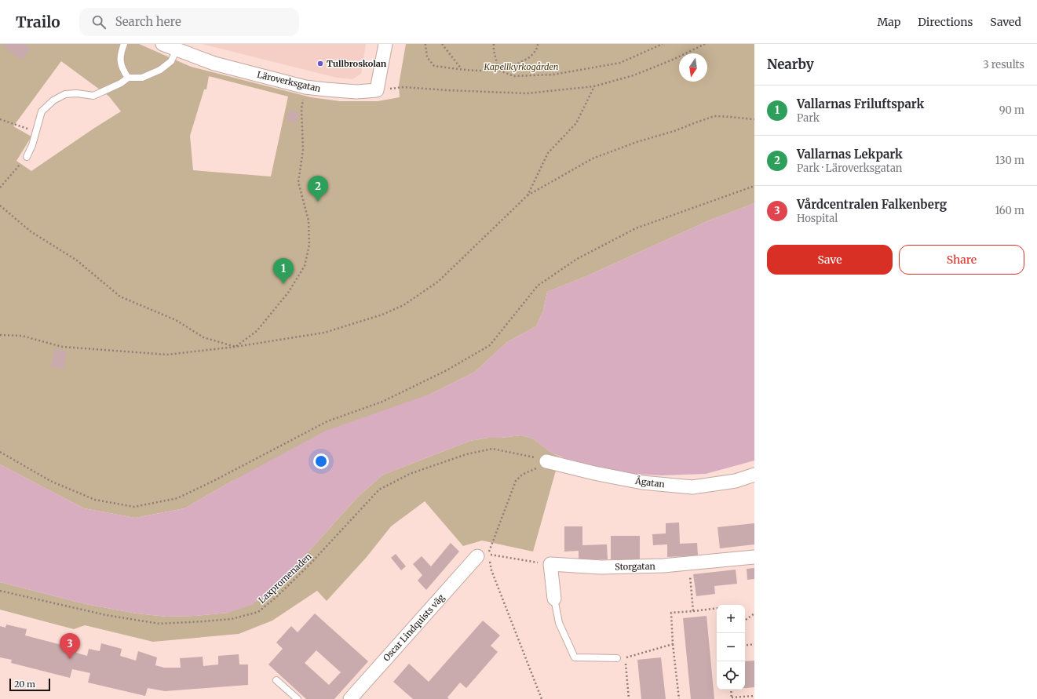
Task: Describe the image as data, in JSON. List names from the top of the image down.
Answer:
{
  "streets": {
    "street": [
      "Läroverksgatan",
      "Ågatan",
      "Storgatan",
      "Oscar Lindquists väg"
    ],
    "path": ["Laxpromenaden"]
  },
  "crossings": [
    ["Ågatan", "Laxpromenaden"]
  ],
  "parks": ["Kapellkyrkogården"],
  "places": ["Tullbroskolan"],
  "scale_bar": "20 m",
  "north": "bottom",
  "page": {
    "header": "Trailo",
    "search": "Search here",
    "nav": ["Map", "Directions", "Saved"],
    "heading": ["Nearby", "3 results"],
    "list": [
      {
        "mark": "1",
        "name": "Vallarnas Friluftspark",
        "note": "Park",
        "value": "90 m"
      },
      {
        "mark": "2",
        "name": "Vallarnas Lekpark",
        "note": "Park · Läroverksgatan",
        "value": "130 m"
      },
      {
        "mark": "3",
        "name": "Vårdcentralen Falkenberg",
        "note": "Hospital",
        "value": "160 m"
      }
    ],
    "pins": ["2", "1", "3"],
    "buttons": ["Save", "Share"],
    "map_buttons": ["+", "−"],
    "scale": "20 m"
  }
}
